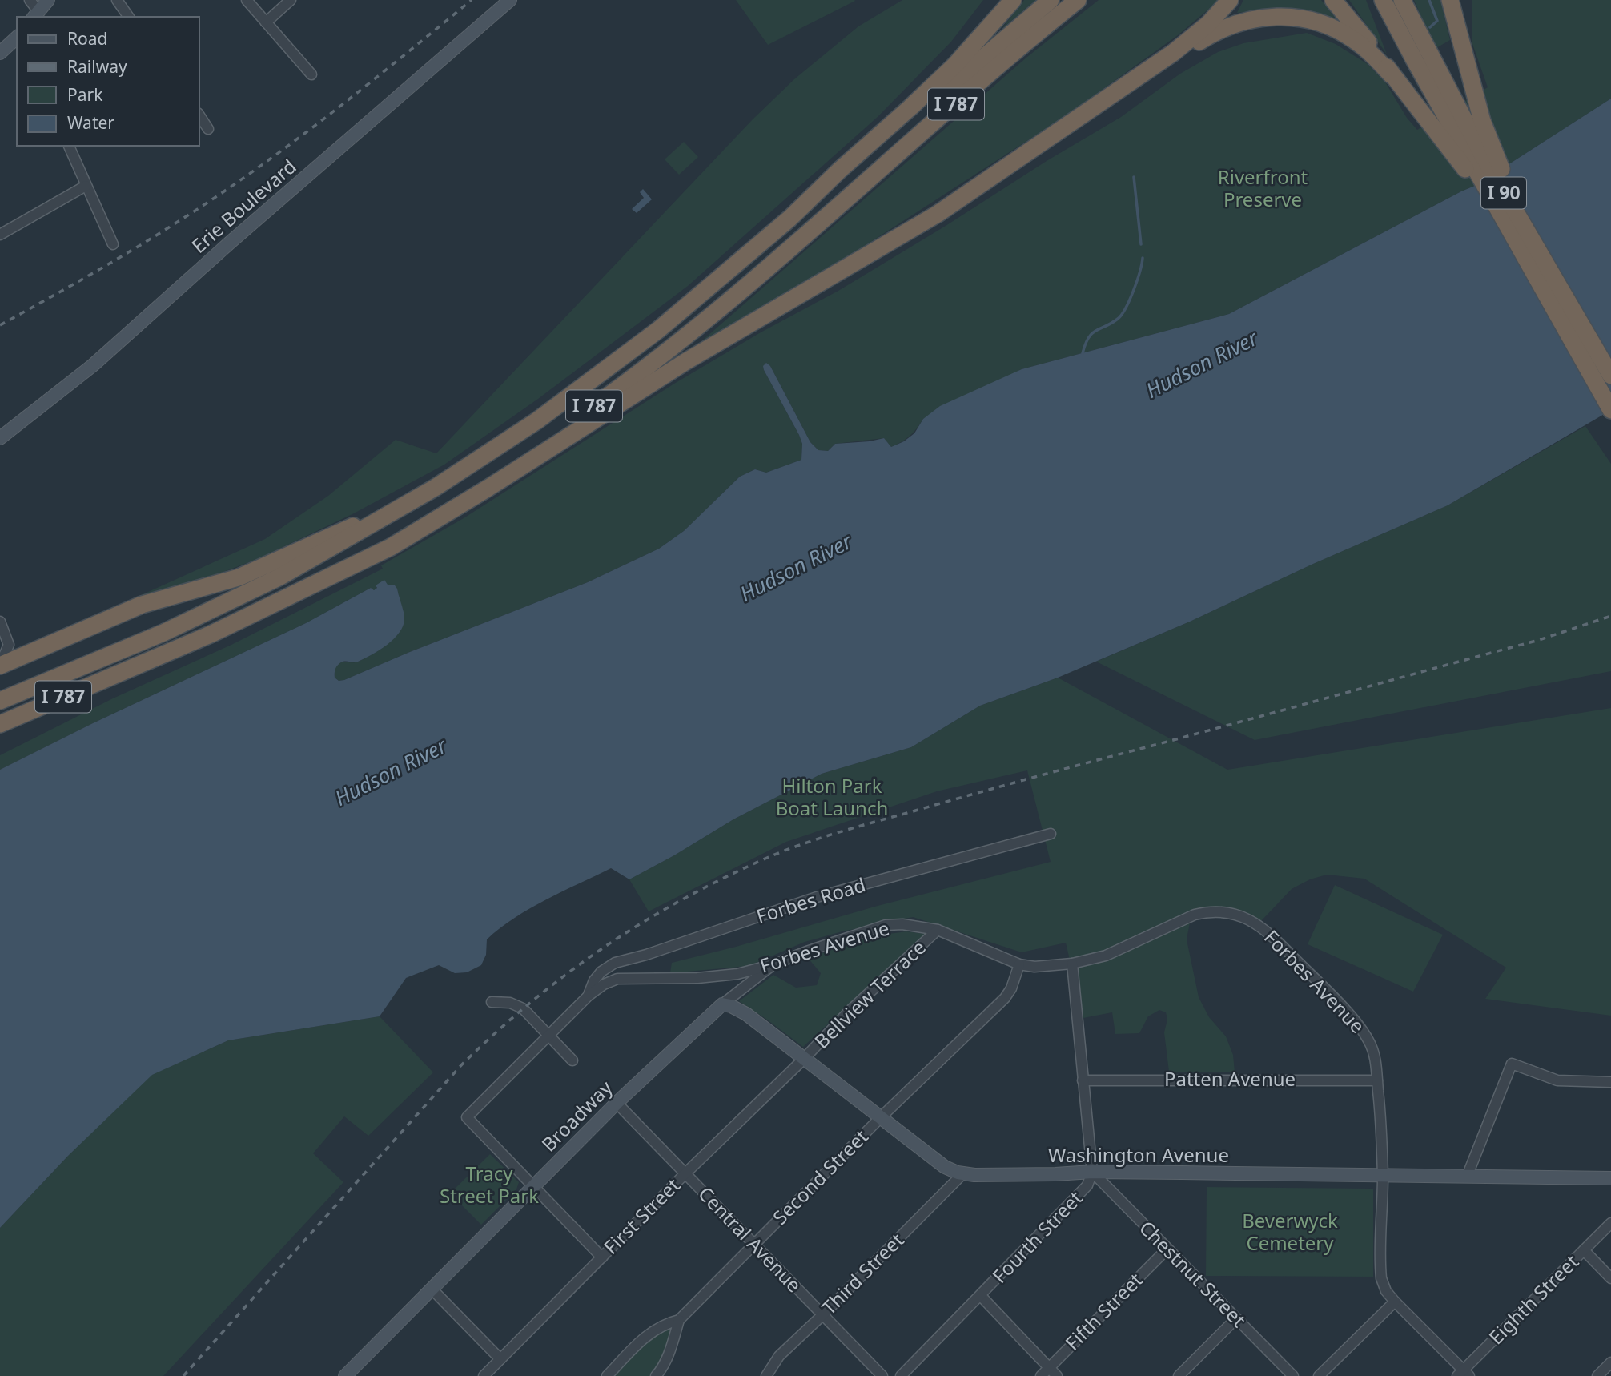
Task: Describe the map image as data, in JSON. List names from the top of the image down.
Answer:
{
  "streets": {
    "highway": ["I 787", "I 90"],
    "street": [
      "Erie Boulevard",
      "Forbes Road",
      "Forbes Avenue",
      "Bellview Terrace",
      "Patten Avenue",
      "Broadway",
      "Washington Avenue",
      "Second Street",
      "First Street",
      "Fourth Street",
      "Central Avenue",
      "Third Street",
      "Chestnut Street",
      "Eighth Street",
      "Fifth Street"
    ]
  },
  "crossings": [
    ["Forbes Road", "Forbes Avenue"],
    ["Forbes Avenue", "Bellview Terrace"],
    ["Forbes Avenue", "Patten Avenue"],
    ["Forbes Avenue", "Broadway"],
    ["Forbes Avenue", "Washington Avenue"],
    ["Forbes Avenue", "Second Street"],
    ["Forbes Avenue", "Fourth Street"],
    ["Forbes Avenue", "Eighth Street"],
    ["Bellview Terrace", "Washington Avenue"],
    ["Bellview Terrace", "First Street"],
    ["Patten Avenue", "Fourth Street"],
    ["Broadway", "Washington Avenue"],
    ["Broadway", "Central Avenue"],
    ["Washington Avenue", "Second Street"],
    ["Washington Avenue", "First Street"],
    ["Washington Avenue", "Fourth Street"],
    ["Washington Avenue", "Third Street"],
    ["Washington Avenue", "Chestnut Street"],
    ["Second Street", "Central Avenue"],
    ["First Street", "Central Avenue"],
    ["Fourth Street", "Chestnut Street"],
    ["Central Avenue", "Third Street"],
    ["Chestnut Street", "Fifth Street"]
  ],
  "water": ["Hudson River"],
  "parks": [
    "Riverfront Preserve",
    "Hilton Park Boat Launch",
    "Tracy Street Park",
    "Beverwyck Cemetery"
  ],
  "legend": [
    "Road",
    "Railway",
    "Park",
    "Water"
  ]
}
